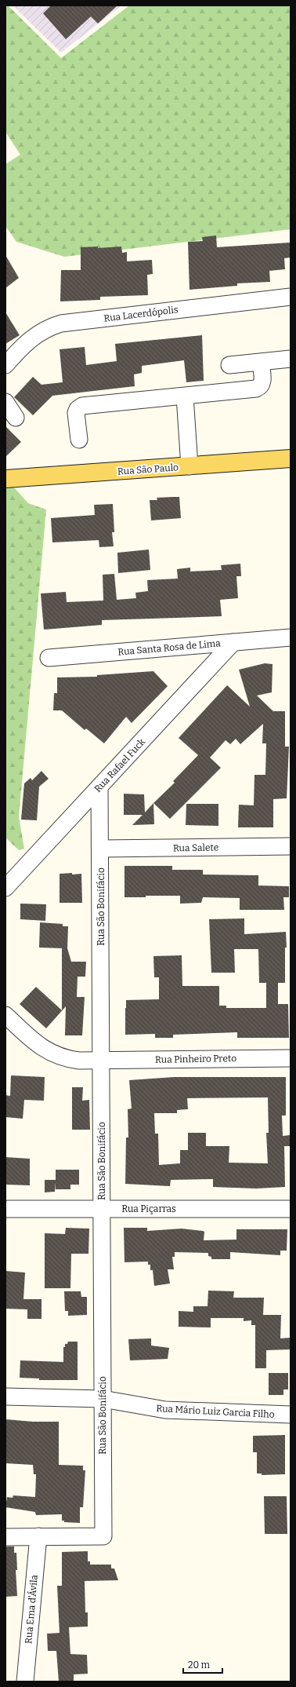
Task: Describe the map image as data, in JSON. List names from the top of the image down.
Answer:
{
  "streets": {
    "main road": ["Rua São Paulo"],
    "street": [
      "Rua Lacerdópolis",
      "Rua Santa Rosa de Lima",
      "Rua Rafael Fuck",
      "Rua Salete",
      "Rua São Bonifácio",
      "Rua Pinheiro Preto",
      "Rua Piçarras",
      "Rua Mário Luiz Garcia Filho",
      "Rua Ema d'Ávila"
    ]
  },
  "crossings": [
    ["Rua Santa Rosa de Lima", "Rua Rafael Fuck"],
    ["Rua Rafael Fuck", "Rua São Bonifácio"],
    ["Rua Salete", "Rua São Bonifácio"],
    ["Rua São Bonifácio", "Rua Pinheiro Preto"],
    ["Rua São Bonifácio", "Rua Piçarras"],
    ["Rua São Bonifácio", "Rua Mário Luiz Garcia Filho"],
    ["Rua São Bonifácio", "Rua Ema d'Ávila"]
  ],
  "scale_bar": "20 m"
}
